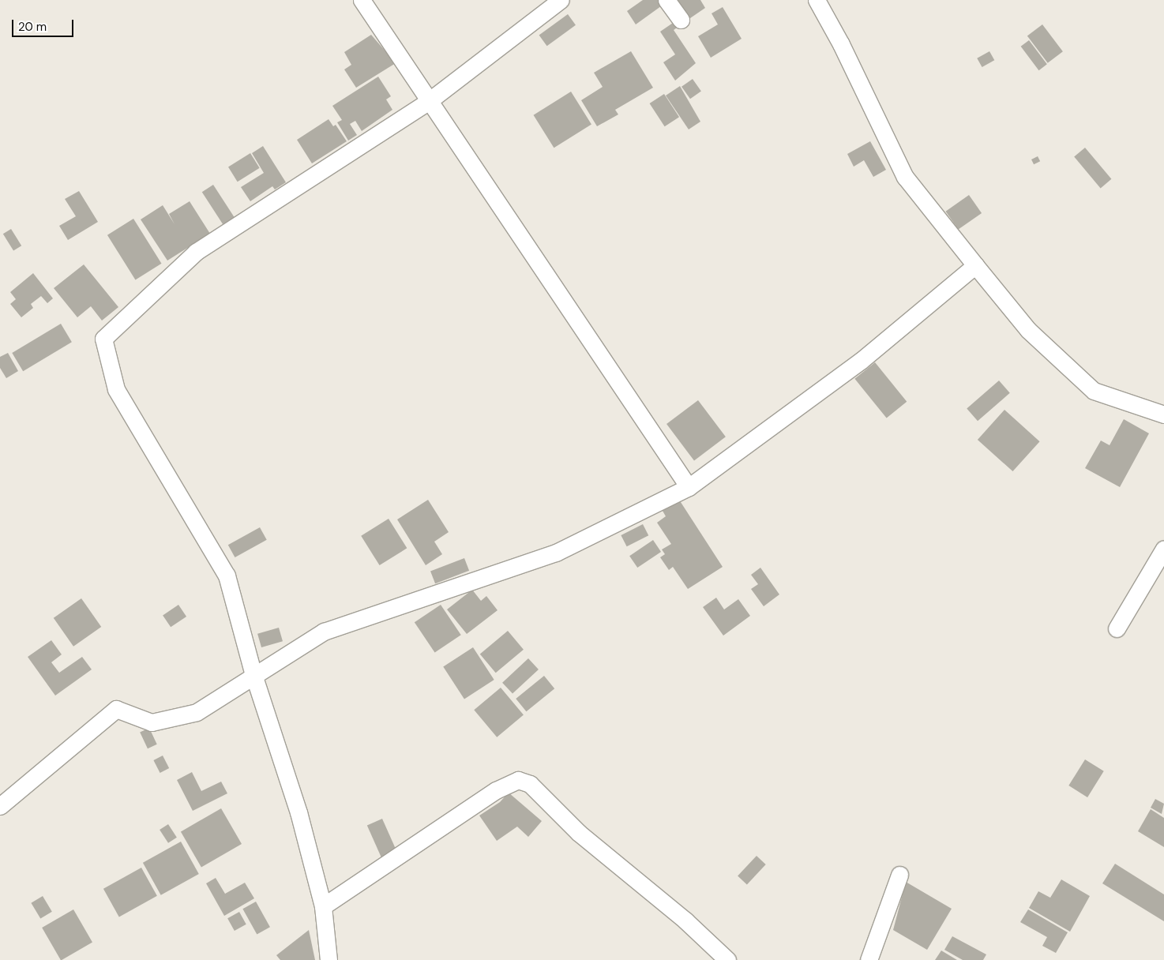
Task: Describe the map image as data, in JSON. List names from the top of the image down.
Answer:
{
  "scale_bar": "20 m"
}
